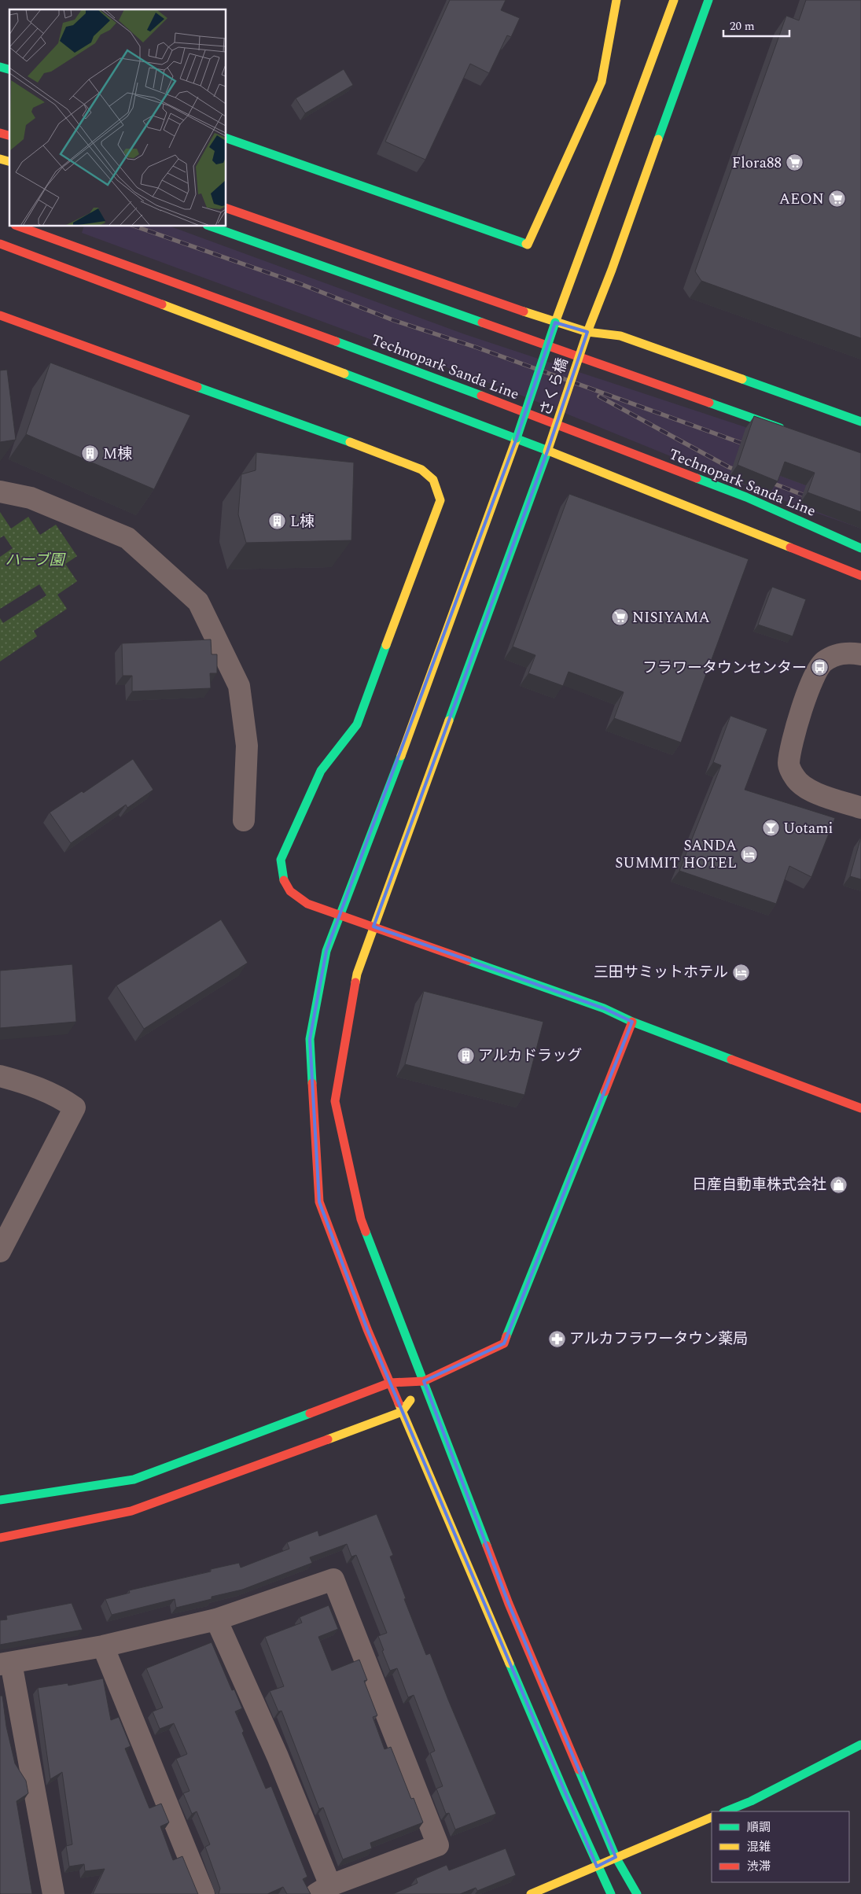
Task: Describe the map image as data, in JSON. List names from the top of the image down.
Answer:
{
  "streets": {
    "street": ["Technopark Sanda Line", "さくら橋"]
  },
  "parks": ["ハーブ園"],
  "places": {
    "supermarket": ["Flora88", "AEON", "NISIYAMA"],
    "building": ["M棟", "L棟", "アルカドラッグ"],
    "bus stop": ["フラワータウンセンター"],
    "bar": ["Uotami"],
    "hotel": ["SANDA SUMMIT HOTEL", "三田サミットホテル"],
    "shop": ["日産自動車株式会社"],
    "pharmacy": ["アルカフラワータウン薬局"]
  },
  "legend": ["順調", "混雑", "渋滞"],
  "scale_bar": "20 m"
}
